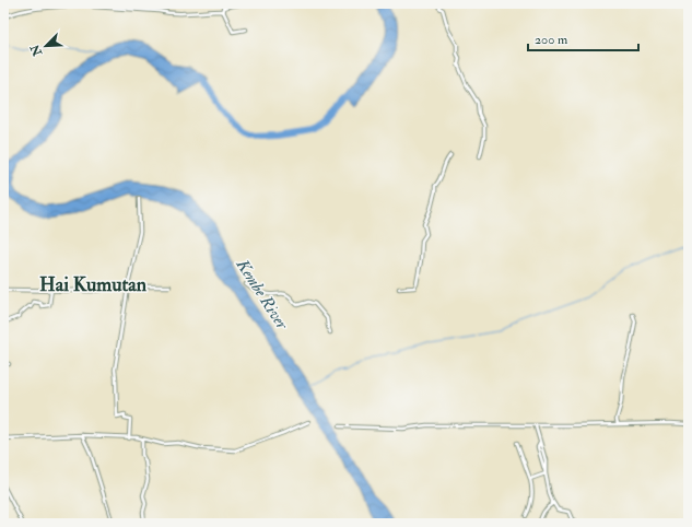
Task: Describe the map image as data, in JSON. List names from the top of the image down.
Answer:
{
  "districts": ["Hai Kumutan"],
  "water": ["Kembe River"],
  "scale_bar": "200 m",
  "north": "bottom left"
}
